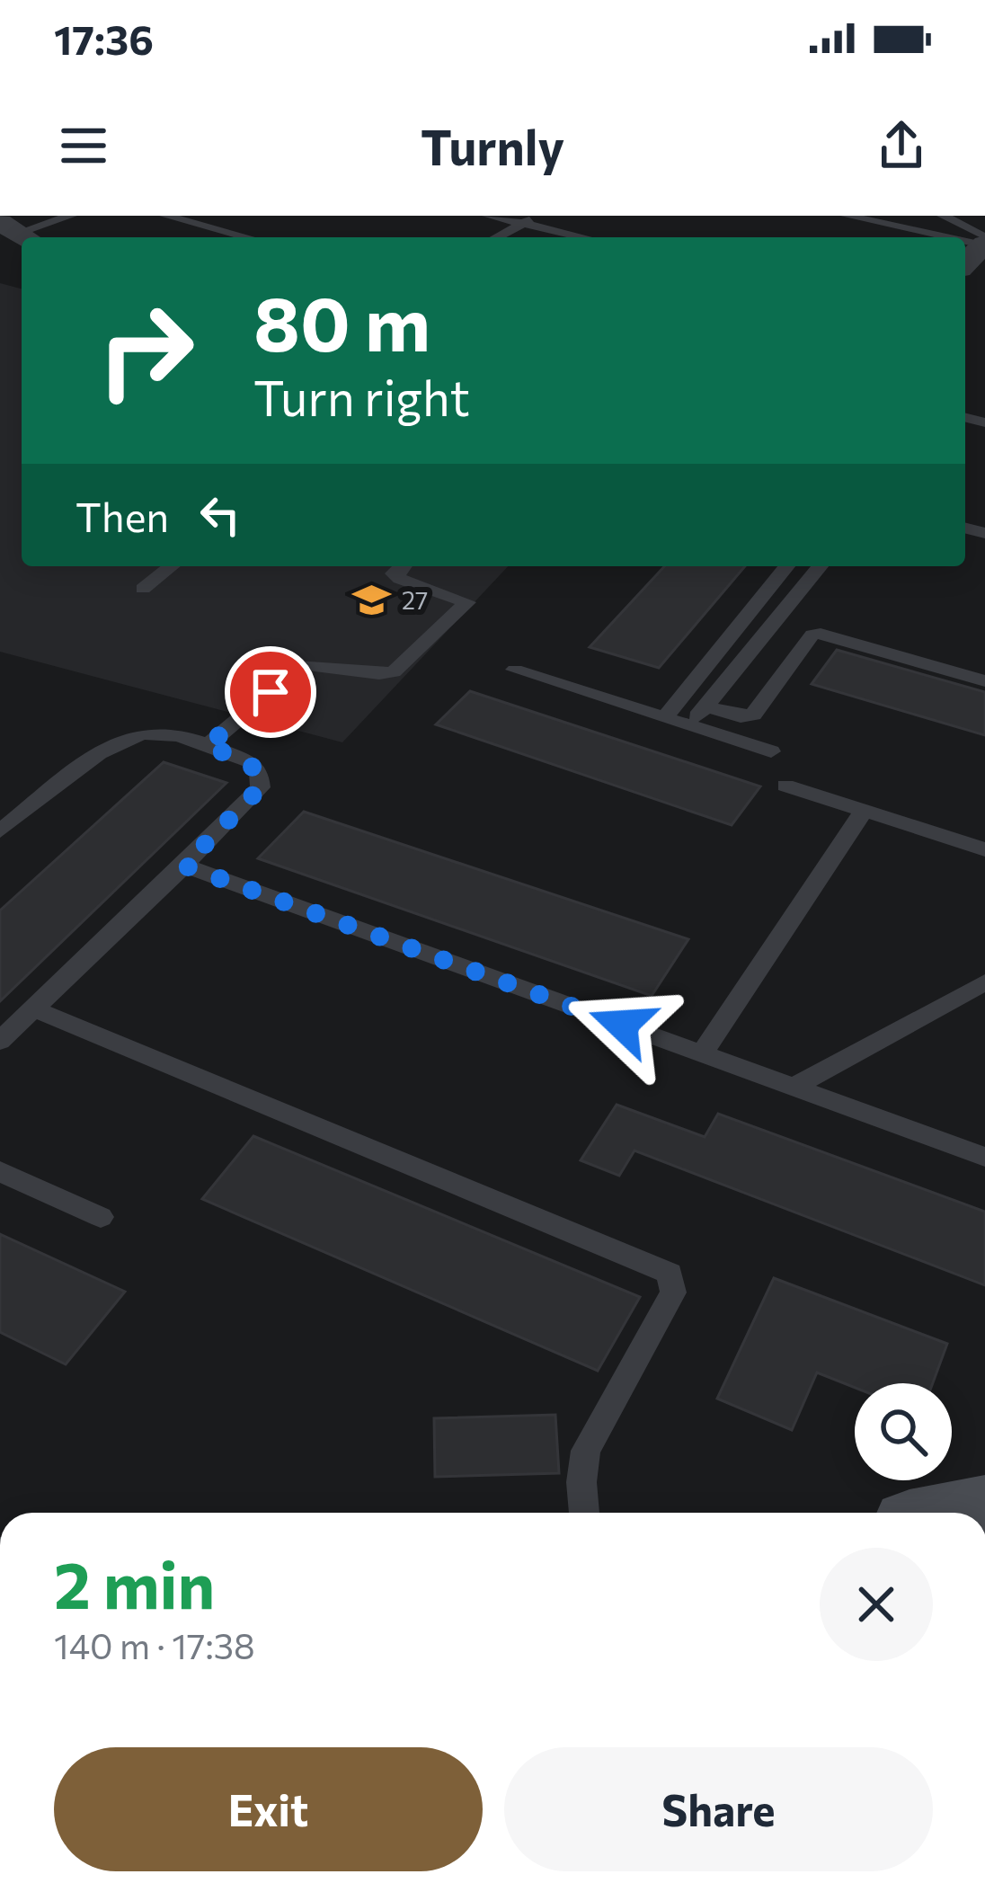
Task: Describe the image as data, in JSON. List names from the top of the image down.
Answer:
{
  "places": {
    "school or university": ["27"]
  },
  "page": {
    "status": "17:36",
    "header": "Turnly",
    "turn": ["80 m", "Turn right"],
    "then": "Then",
    "heading": ["2 min", "140 m · 17:38"],
    "buttons": ["Exit", "Share"]
  }
}
